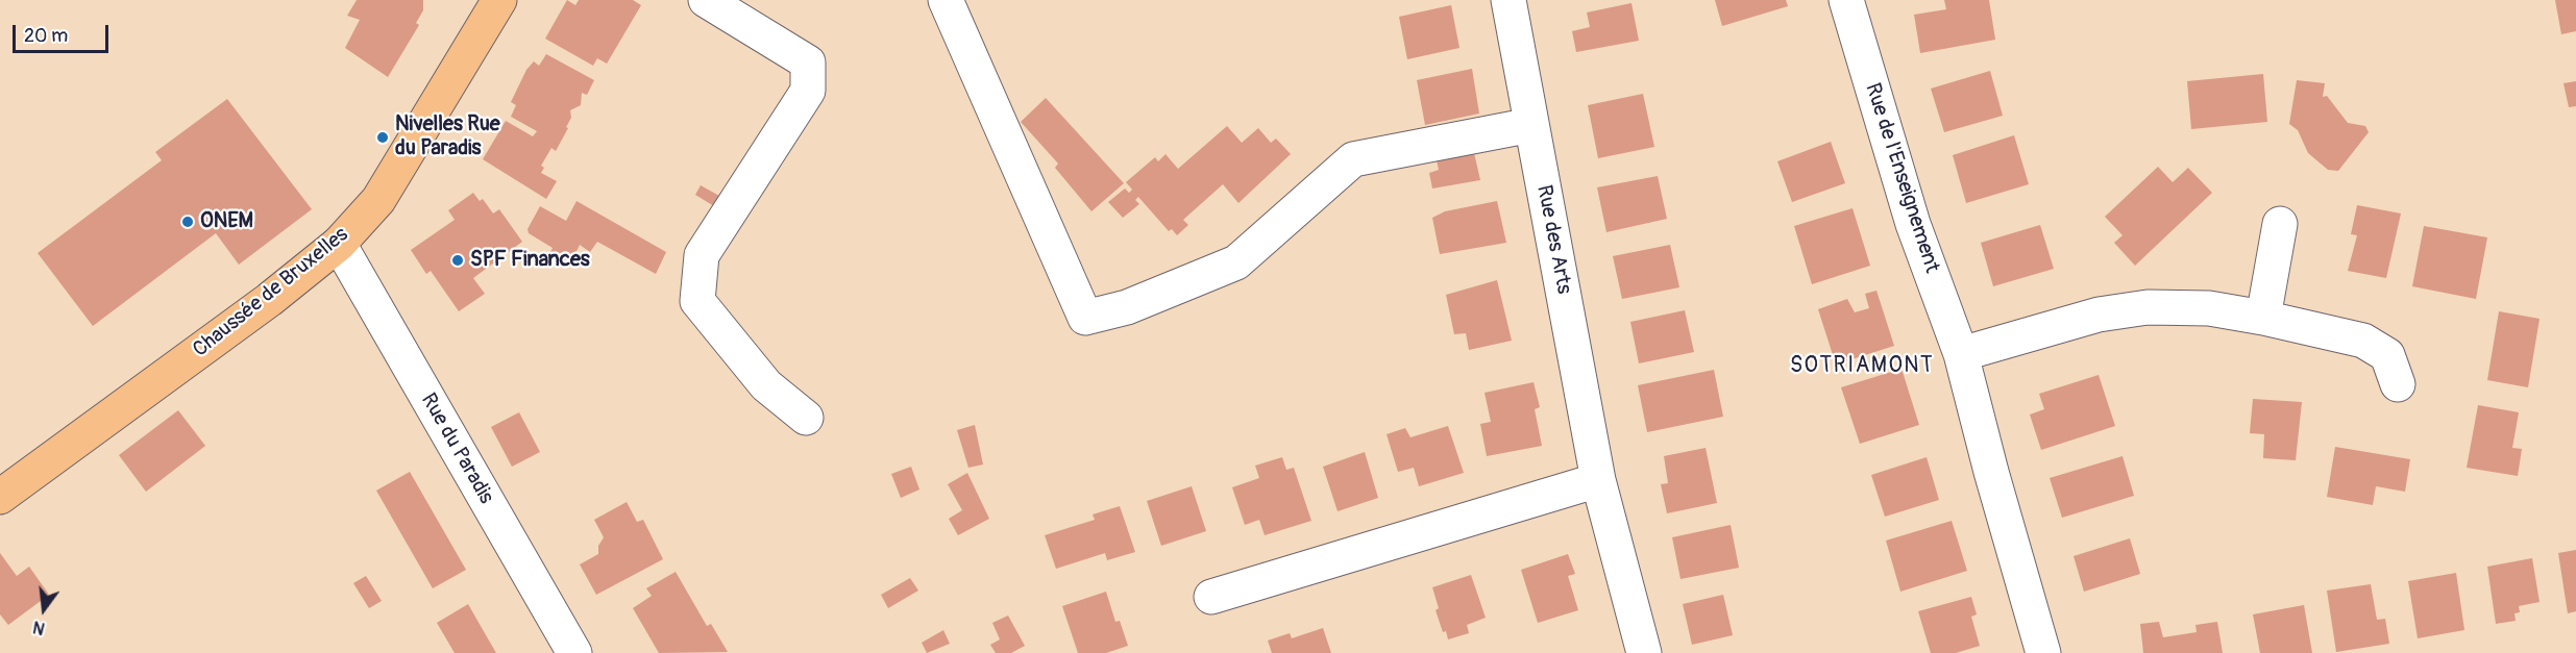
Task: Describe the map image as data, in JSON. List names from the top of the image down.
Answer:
{
  "streets": {
    "main road": ["Chaussée de Bruxelles"],
    "street": ["Rue de l'Enseignement", "Rue des Arts", "Rue du Paradis"]
  },
  "crossings": [
    ["Chaussée de Bruxelles", "Rue du Paradis"]
  ],
  "districts": ["SOTRIAMONT"],
  "places": ["Nivelles Rue du Paradis", "ONEM", "SPF Finances"],
  "scale_bar": "20 m",
  "north": "bottom"
}
